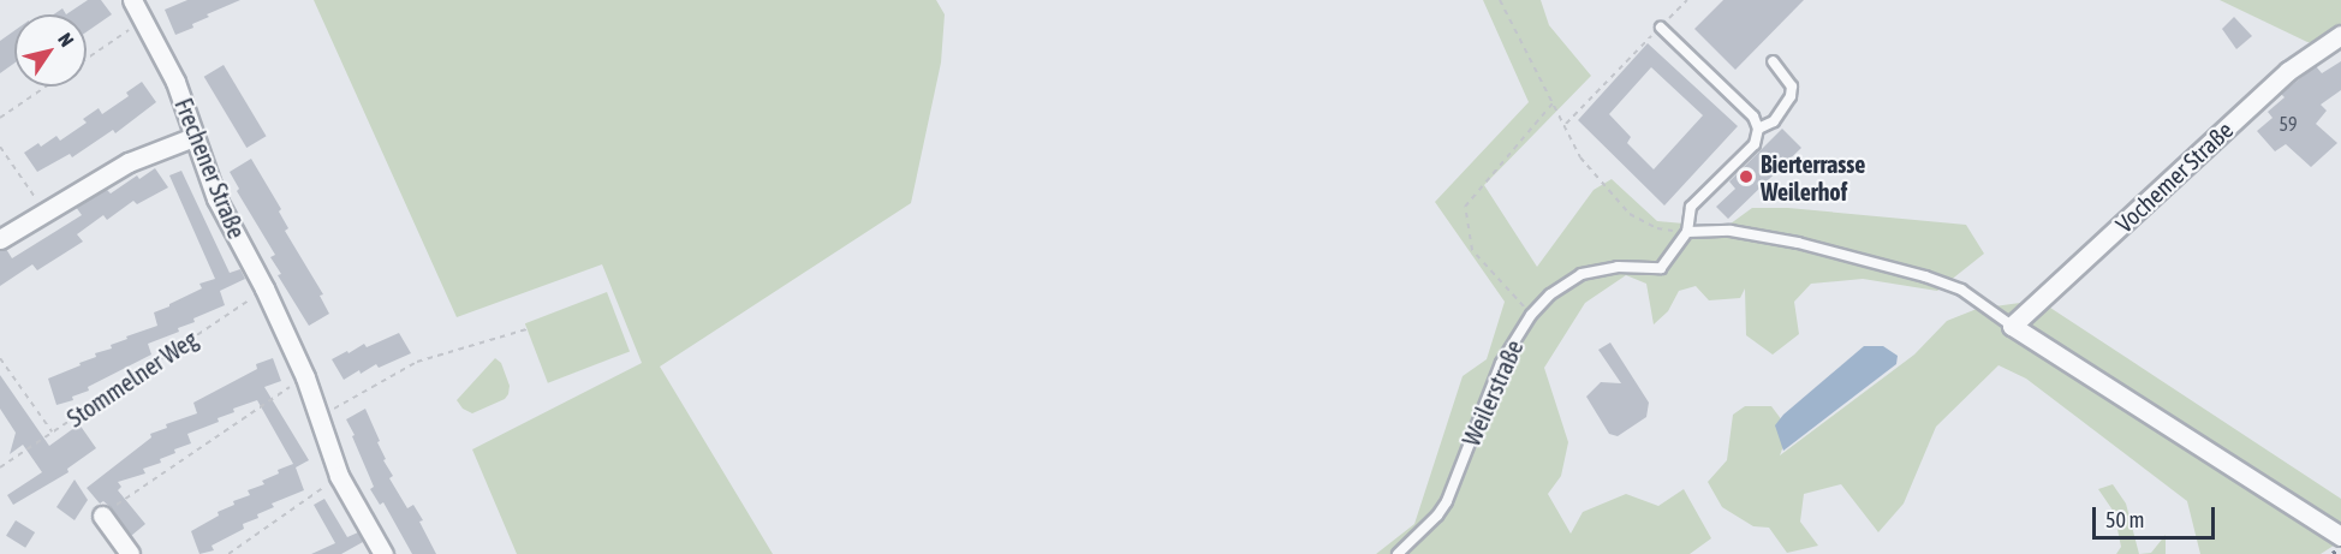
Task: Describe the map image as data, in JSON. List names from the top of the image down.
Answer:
{
  "streets": {
    "street": ["Frechener Straße", "Vochemer Straße"],
    "lane": ["Weilerstraße"],
    "path": ["Stommelner Weg"]
  },
  "crossings": [
    ["Frechener Straße", "Stommelner Weg"]
  ],
  "places": ["Bierterrasse Weilerhof"],
  "house_numbers": ["59"],
  "scale_bar": "50 m",
  "north": "top right"
}
